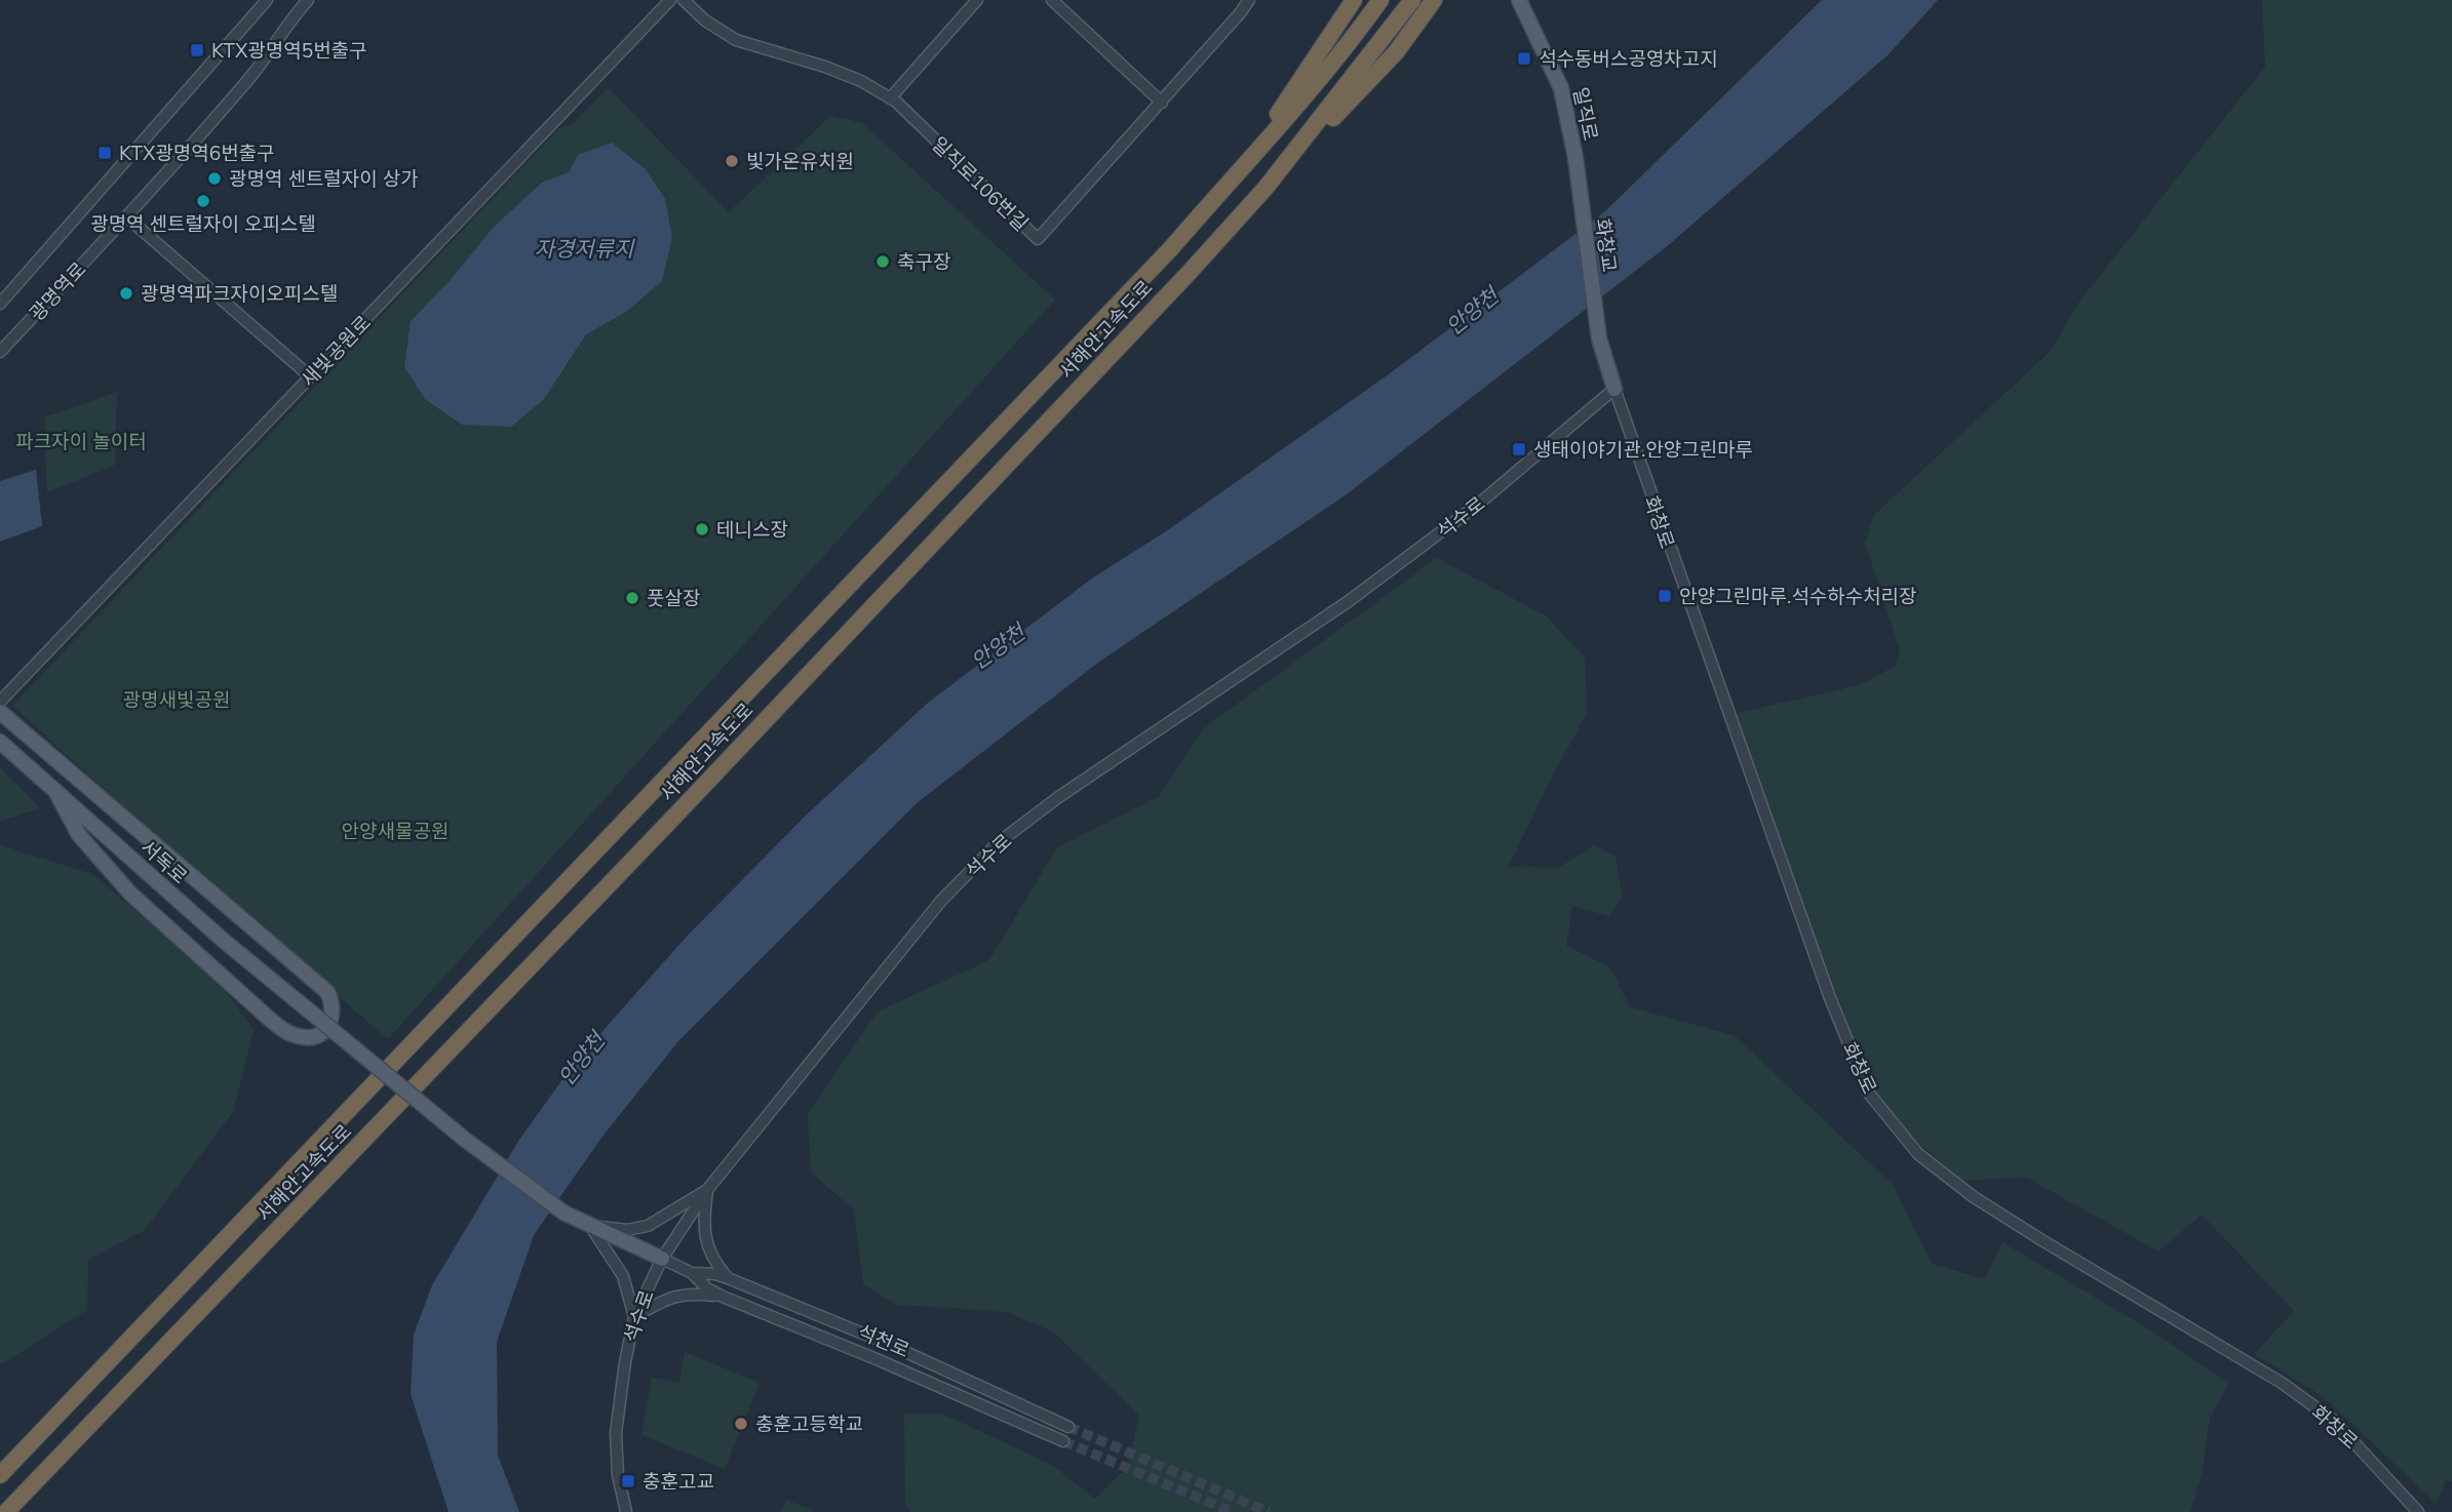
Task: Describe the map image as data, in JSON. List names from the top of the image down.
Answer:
{
  "streets": {
    "highway": ["서해안고속도로"],
    "main road": [
      "일직로",
      "화창교",
      "서독로",
      "석천로"
    ],
    "street": [
      "일직로106번길",
      "광명역로",
      "새빛공원로",
      "석수로",
      "화창로"
    ]
  },
  "crossings": [
    ["일직로", "화창교"],
    ["화창교", "석수로"],
    ["화창교", "화창로"],
    ["석수로", "화창로"],
    ["석수로", "석천로"],
    ["서독로", "석천로"]
  ],
  "water": ["자경저류지", "안양천"],
  "parks": ["파크자이 놀이터", "광명새빛공원", "안양새물공원"],
  "places": {
    "transit": [
      "KTX광명역5번출구",
      "석수동버스공영차고지",
      "KTX광명역6번출구",
      "생태이야기관.안양그린마루",
      "안양그린마루.석수하수처리장",
      "충훈고교"
    ],
    "other": [
      "빛가온유치원",
      "광명역 센트럴자이 상가",
      "광명역 센트럴자이 오피스텔",
      "축구장",
      "광명역파크자이오피스텔",
      "테니스장",
      "풋살장",
      "충훈고등학교"
    ]
  }
}
